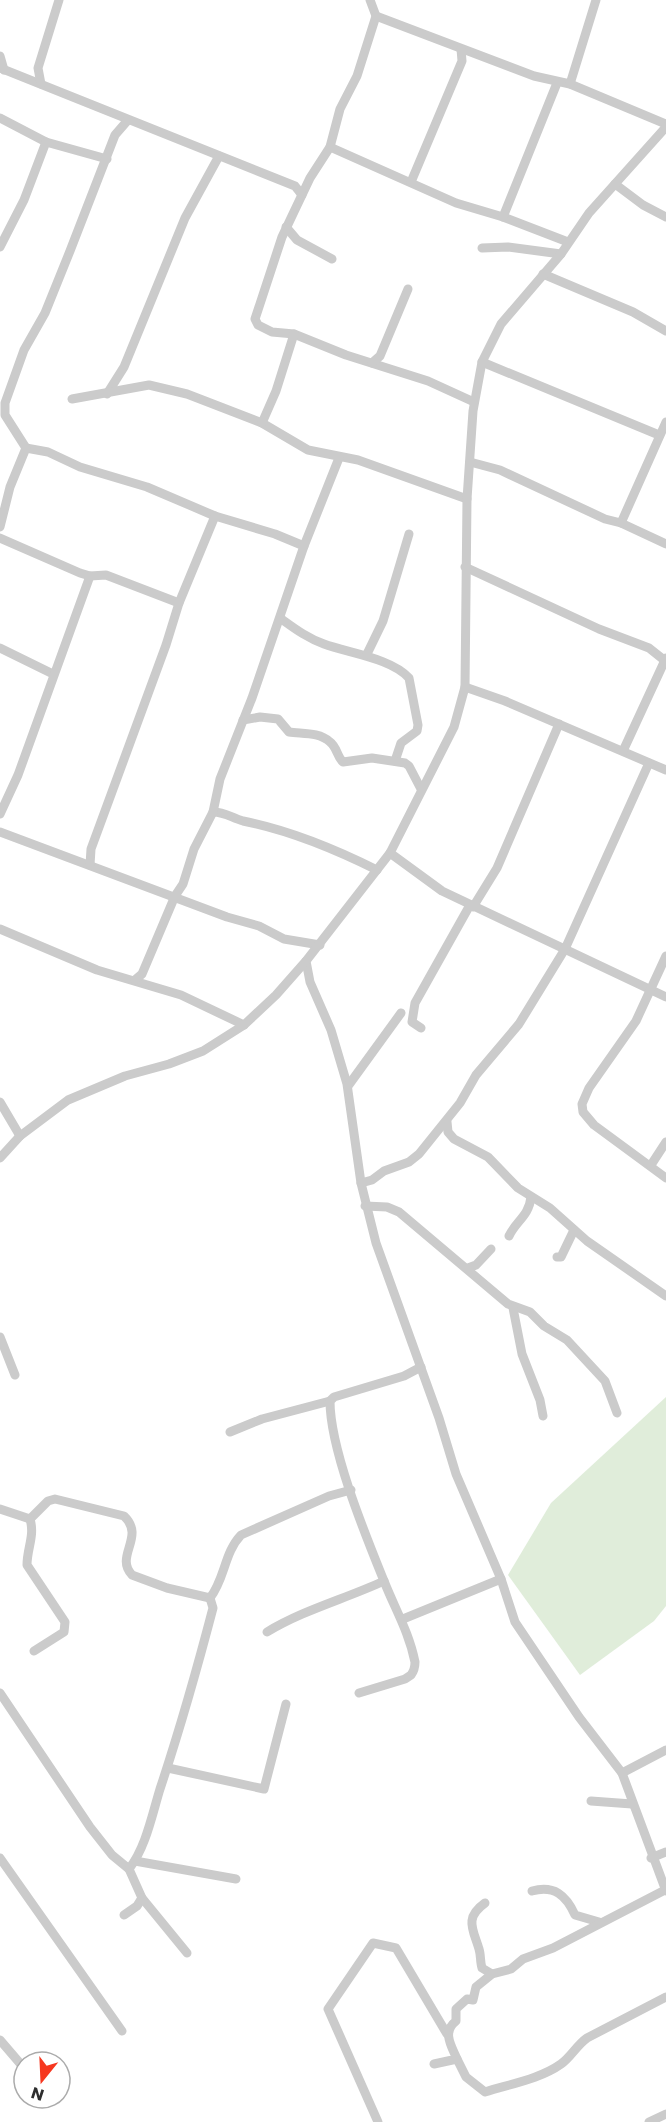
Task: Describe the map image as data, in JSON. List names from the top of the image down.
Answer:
{
  "north": "bottom"
}
